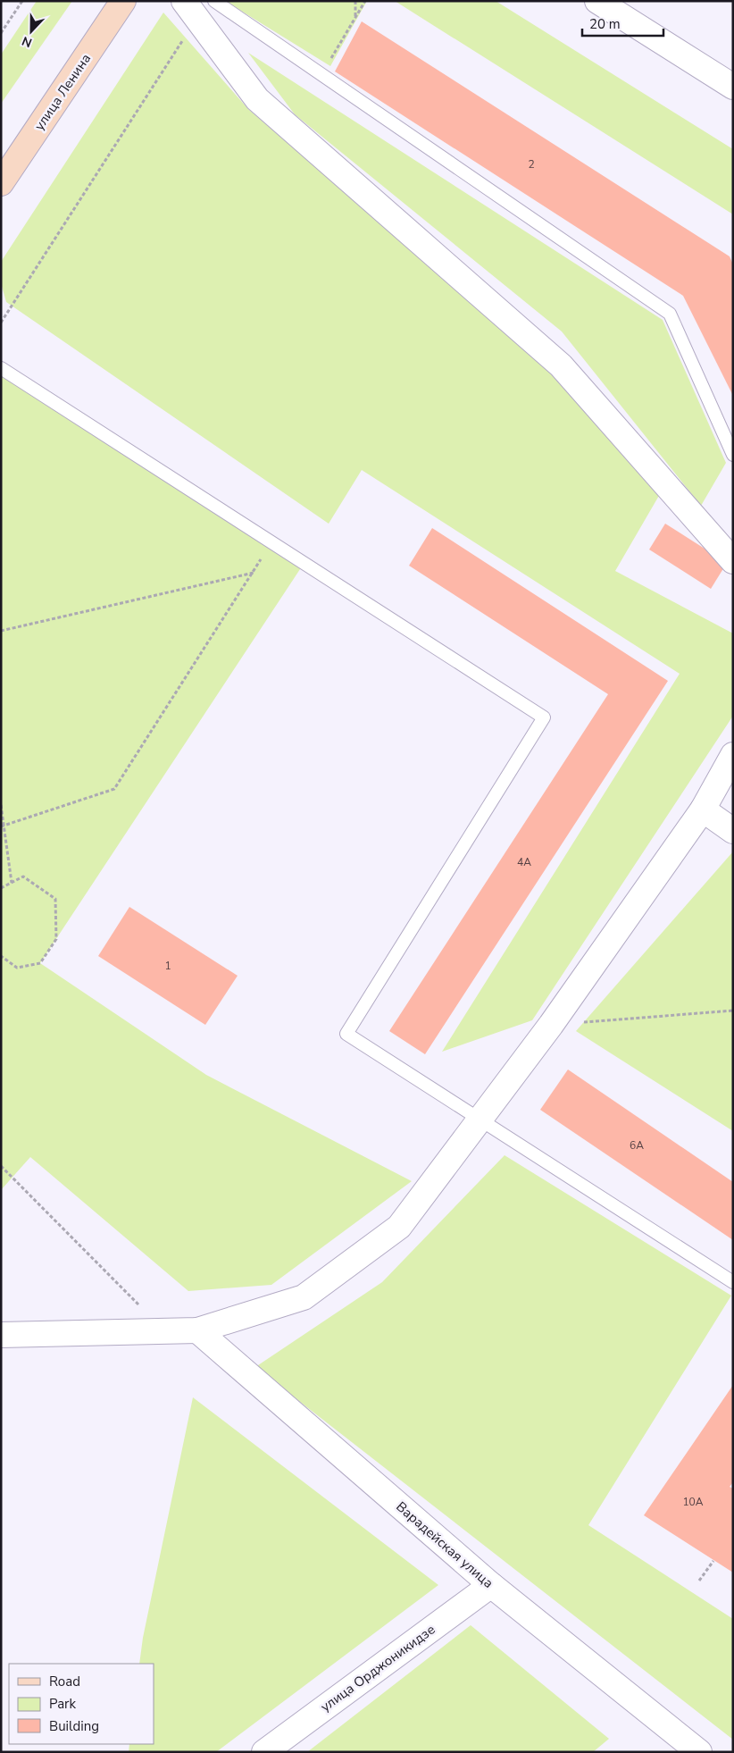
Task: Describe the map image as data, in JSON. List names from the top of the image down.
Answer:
{
  "streets": {
    "main road": ["улица Ленина"],
    "street": ["Варадейская улица", "улица Орджоникидзе"]
  },
  "crossings": [
    ["Варадейская улица", "улица Орджоникидзе"]
  ],
  "house_numbers": [
    "2",
    "4А",
    "1",
    "6А",
    "10А"
  ],
  "legend": ["Road", "Park", "Building"],
  "scale_bar": "20 m",
  "north": "bottom"
}
